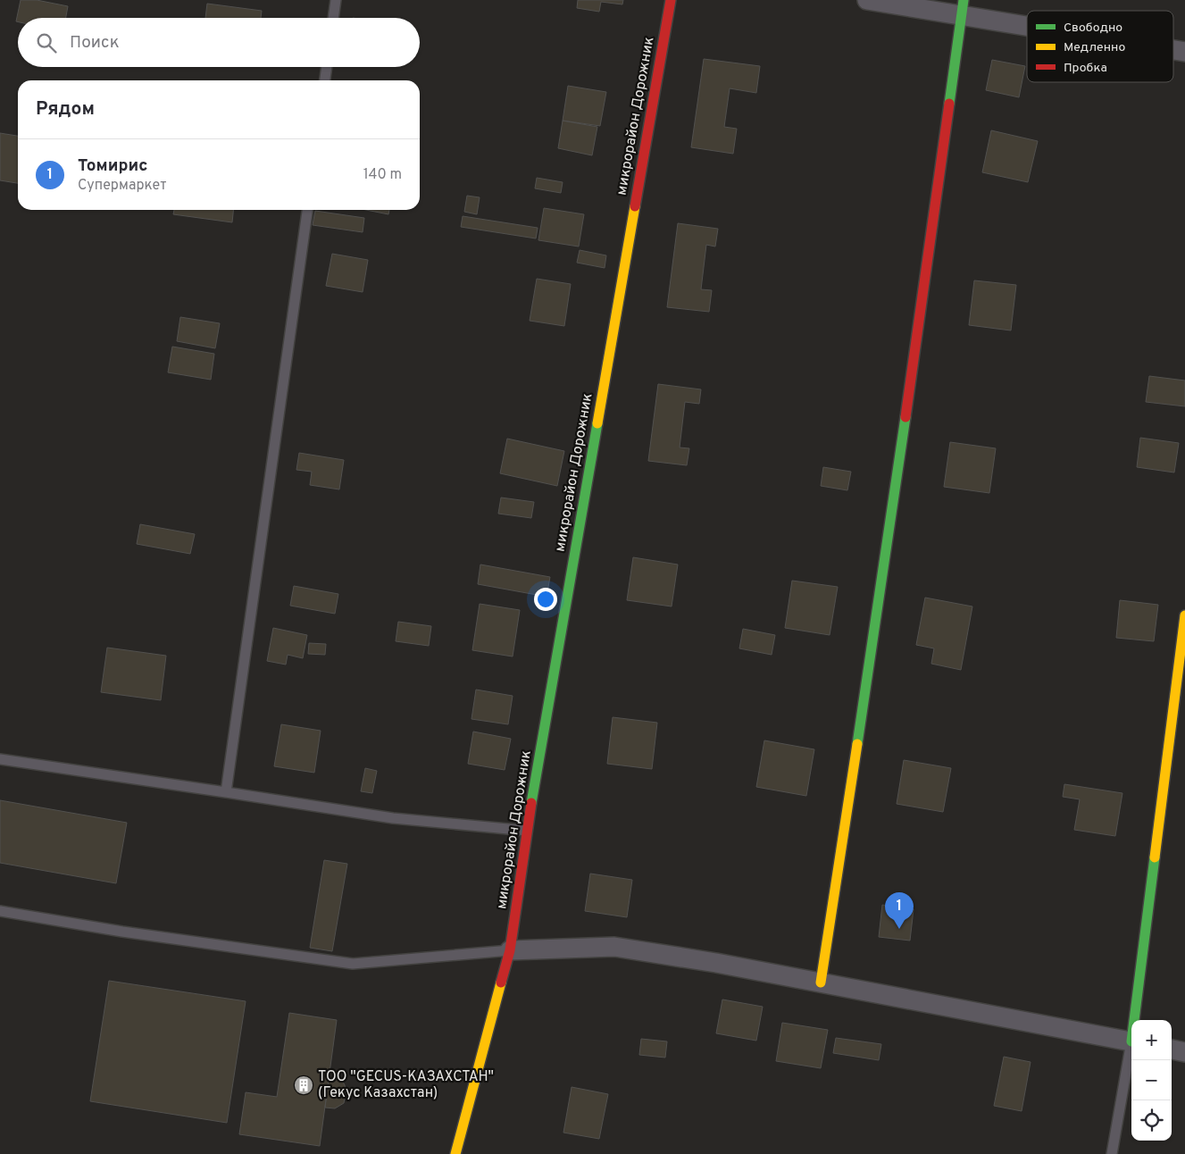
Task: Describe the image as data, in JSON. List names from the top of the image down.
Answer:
{
  "streets": {
    "street": ["микрорайон Дорожник"]
  },
  "places": {
    "building": ["ТОО \"GECUS-КАЗАХСТАН\" (Гекус Казахстан)"]
  },
  "legend": ["Свободно", "Медленно", "Пробка"],
  "page": {
    "search": "Поиск",
    "heading": "Рядом",
    "list": [
      {
        "mark": "1",
        "name": "Томирис",
        "note": "Супермаркет",
        "value": "140 m"
      }
    ],
    "pins": "1",
    "map_buttons": ["+", "−"]
  }
}
